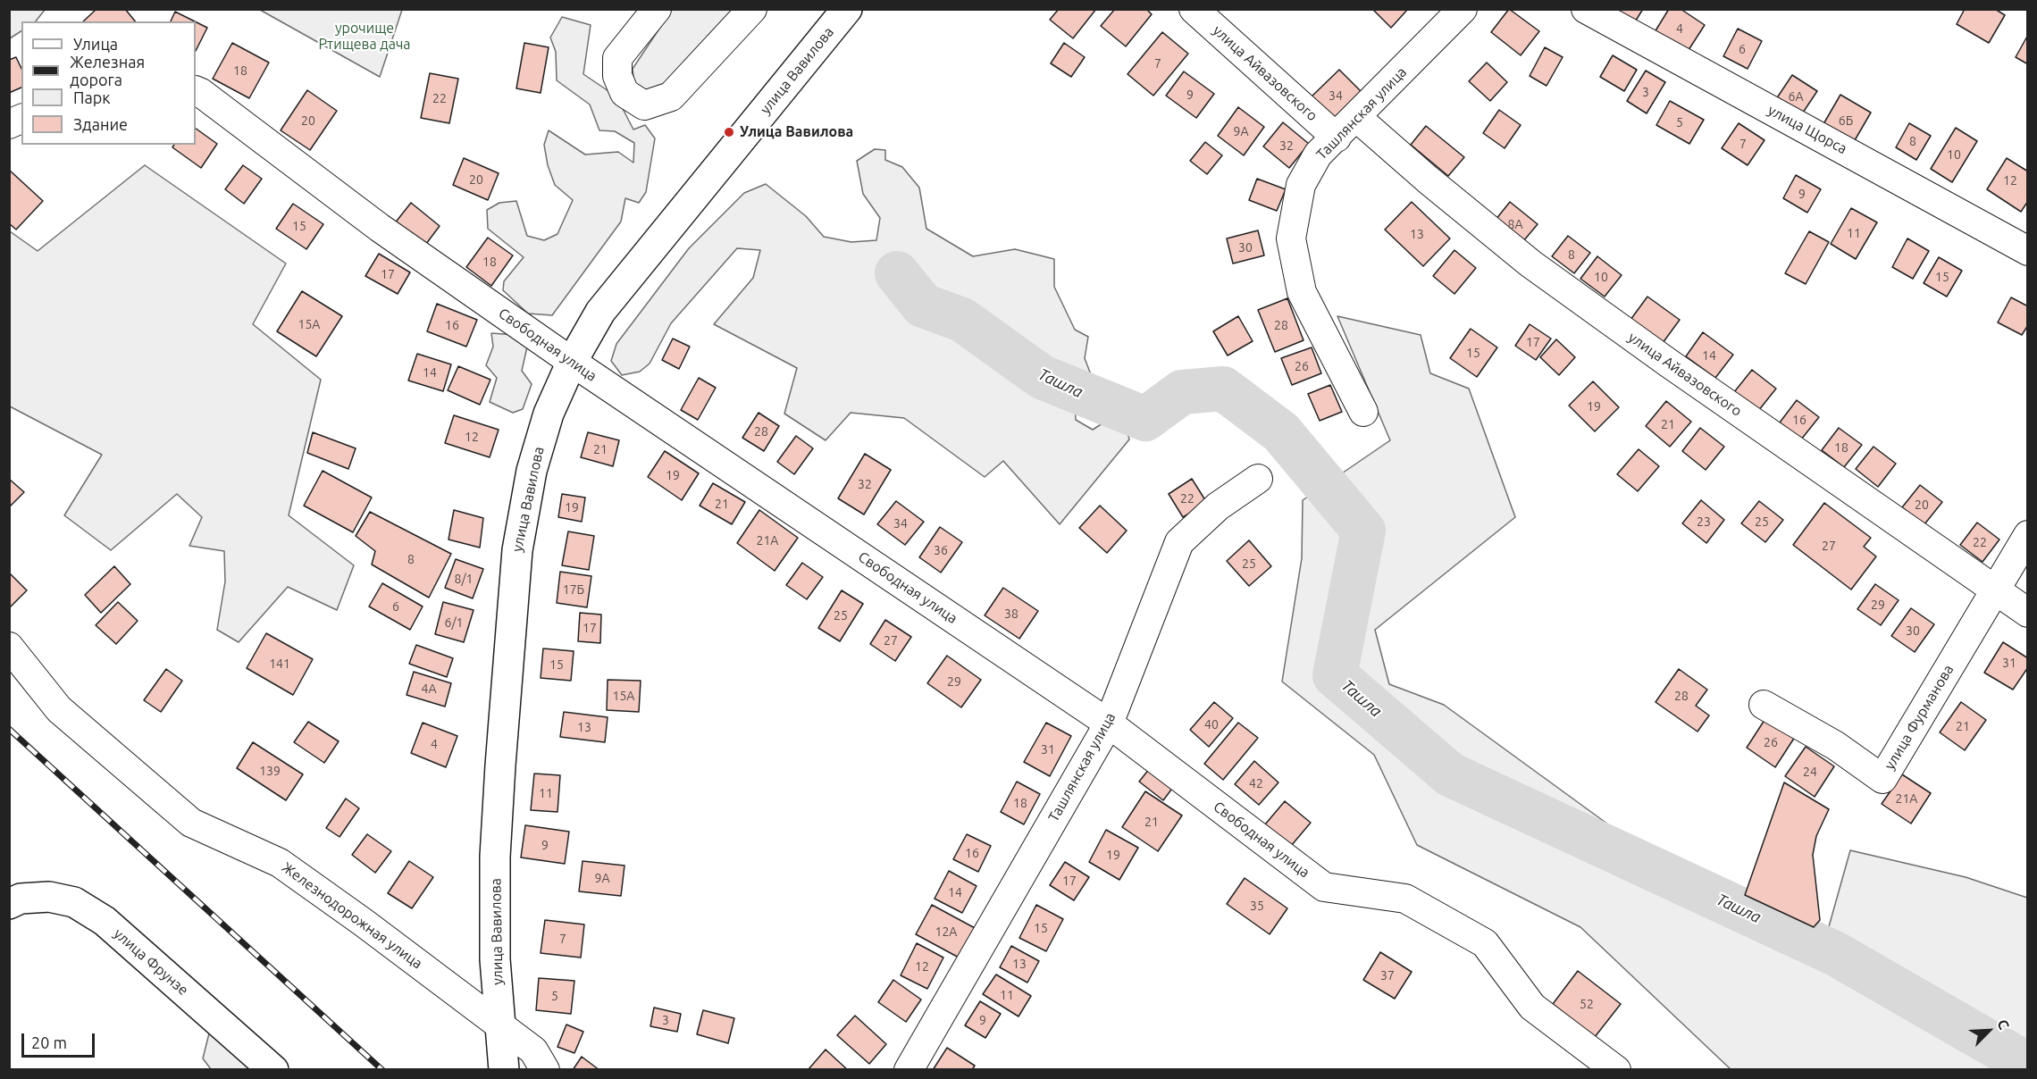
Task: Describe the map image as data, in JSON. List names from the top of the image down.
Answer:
{
  "streets": {
    "main road": ["улица Вавилова", "улица Фрунзе"],
    "street": [
      "улица Айвазовского",
      "Ташлянская улица",
      "улица Щорса",
      "Свободная улица",
      "улица Фурманова",
      "Железнодорожная улица"
    ]
  },
  "crossings": [
    ["улица Вавилова", "Свободная улица"],
    ["улица Вавилова", "Железнодорожная улица"],
    ["улица Айвазовского", "Ташлянская улица"],
    ["улица Айвазовского", "улица Фурманова"],
    ["Ташлянская улица", "Свободная улица"]
  ],
  "water": ["Ташла"],
  "parks": ["урочище Ртищева дача"],
  "places": ["Улица Вавилова"],
  "house_numbers": [
    "4",
    "6",
    "7",
    "18",
    "3",
    "9",
    "34",
    "6А",
    "22",
    "20",
    "6Б",
    "5",
    "9А",
    "8",
    "7",
    "32",
    "10",
    "20",
    "12",
    "9",
    "8А",
    "15",
    "11",
    "13",
    "30",
    "8",
    "18",
    "17",
    "10",
    "15",
    "15А",
    "16",
    "28",
    "17",
    "15",
    "14",
    "26",
    "14",
    "19",
    "16",
    "21",
    "28",
    "12",
    "18",
    "21",
    "19",
    "32",
    "22",
    "21",
    "20",
    "19",
    "23",
    "25",
    "34",
    "21А",
    "22",
    "27",
    "36",
    "8",
    "25",
    "8/1",
    "17Б",
    "29",
    "6",
    "38",
    "25",
    "6/1",
    "17",
    "30",
    "27",
    "31",
    "141",
    "15",
    "29",
    "4А",
    "15А",
    "28",
    "40",
    "21",
    "13",
    "26",
    "4",
    "31",
    "139",
    "24",
    "42",
    "11",
    "21А",
    "18",
    "21",
    "9",
    "16",
    "19",
    "9А",
    "17",
    "14",
    "35",
    "15",
    "12А",
    "7",
    "13",
    "12",
    "37",
    "11",
    "5",
    "52",
    "3",
    "9"
  ],
  "legend": [
    "Улица",
    "Железная дорога",
    "Парк",
    "Здание"
  ],
  "scale_bar": "20 m",
  "north": "top right"
}
